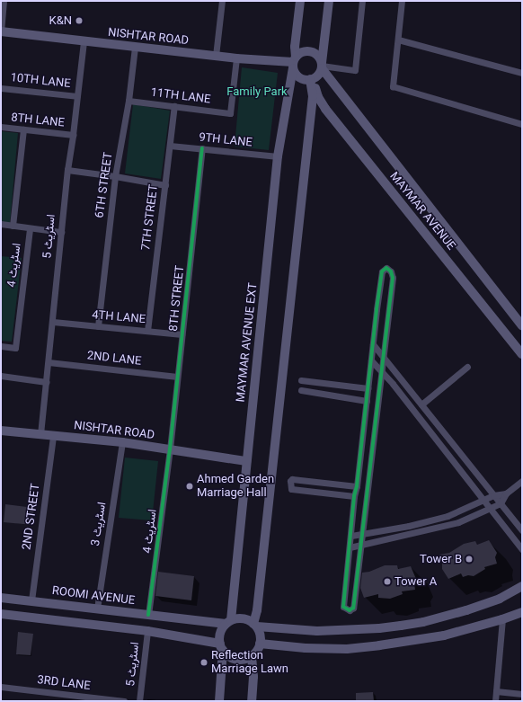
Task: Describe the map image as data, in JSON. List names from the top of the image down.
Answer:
{
  "streets": {
    "main road": [
      "NISHTAR ROAD",
      "MAYMAR AVENUE",
      "MAYMAR AVENUE EXT",
      "ROOMI AVENUE"
    ],
    "street": [
      "10TH LANE",
      "11TH LANE",
      "8TH LANE",
      "9TH LANE",
      "6TH STREET",
      "7TH STREET",
      "اسٹریٹ 5",
      "اسٹریٹ 4",
      "8TH STREET",
      "4TH LANE",
      "2ND LANE",
      "2ND STREET",
      "اسٹریٹ 3",
      "3RD LANE"
    ]
  },
  "crossings": [
    ["NISHTAR ROAD", "11TH LANE"],
    ["NISHTAR ROAD", "6TH STREET"],
    ["NISHTAR ROAD", "MAYMAR AVENUE"],
    ["NISHTAR ROAD", "اسٹریٹ 5"],
    ["NISHTAR ROAD", "اسٹریٹ 4"],
    ["NISHTAR ROAD", "8TH STREET"],
    ["NISHTAR ROAD", "MAYMAR AVENUE EXT"],
    ["NISHTAR ROAD", "2ND STREET"],
    ["NISHTAR ROAD", "اسٹریٹ 3"],
    ["10TH LANE", "اسٹریٹ 5"],
    ["11TH LANE", "6TH STREET"],
    ["11TH LANE", "7TH STREET"],
    ["8TH LANE", "اسٹریٹ 5"],
    ["9TH LANE", "7TH STREET"],
    ["9TH LANE", "8TH STREET"],
    ["9TH LANE", "MAYMAR AVENUE EXT"],
    ["6TH STREET", "4TH LANE"],
    ["MAYMAR AVENUE", "MAYMAR AVENUE EXT"],
    ["7TH STREET", "4TH LANE"],
    ["اسٹریٹ 5", "4TH LANE"],
    ["اسٹریٹ 5", "2ND LANE"],
    ["اسٹریٹ 4", "8TH STREET"],
    ["اسٹریٹ 4", "ROOMI AVENUE"],
    ["8TH STREET", "4TH LANE"],
    ["8TH STREET", "2ND LANE"],
    ["MAYMAR AVENUE EXT", "ROOMI AVENUE"],
    ["2ND STREET", "ROOMI AVENUE"],
    ["اسٹریٹ 3", "ROOMI AVENUE"]
  ],
  "parks": ["Family Park"],
  "places": [
    "K&N",
    "Ahmed Garden Marriage Hall",
    "Tower B",
    "Tower A",
    "Reflection Marriage Lawn"
  ]
}
